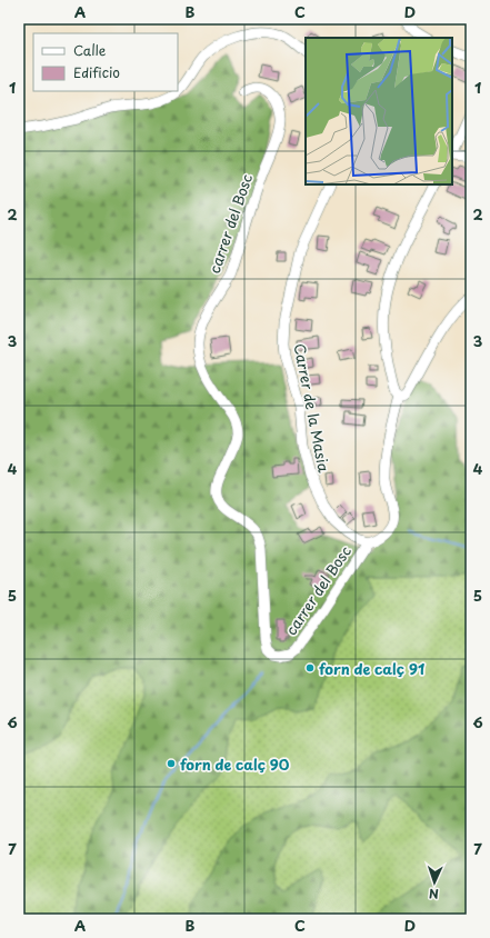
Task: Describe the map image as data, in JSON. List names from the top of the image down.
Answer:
{
  "streets": {
    "street": ["carrer del Bosc", "Carrer de la Masia"]
  },
  "crossings": [
    ["carrer del Bosc", "Carrer de la Masia"]
  ],
  "places": ["forn de calç 91", "forn de calç 90"],
  "legend": ["Calle", "Edificio"],
  "north": "bottom",
  "grid": {
    "columns": [
      "A",
      "B",
      "C",
      "D"
    ],
    "rows": [
      "1",
      "2",
      "3",
      "4",
      "5",
      "6",
      "7"
    ]
  }
}
